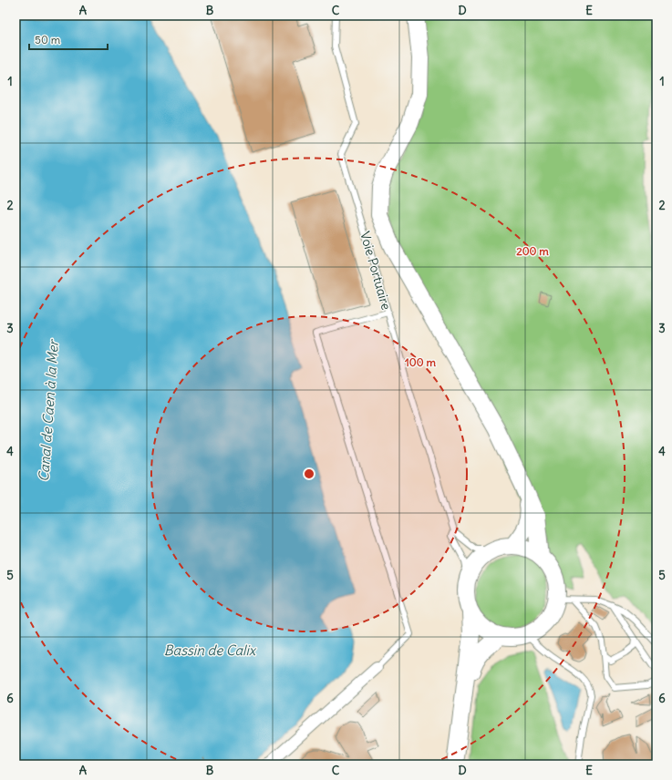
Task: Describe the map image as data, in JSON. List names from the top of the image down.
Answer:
{
  "streets": {
    "lane": ["Voie Portuaire"]
  },
  "water": ["Canal de Caen à la Mer", "Bassin de Calix"],
  "scale_bar": "50 m",
  "grid": {
    "columns": [
      "A",
      "B",
      "C",
      "D",
      "E"
    ],
    "rows": [
      "1",
      "2",
      "3",
      "4",
      "5",
      "6"
    ]
  },
  "rings": ["200 m", "100 m"]
}
